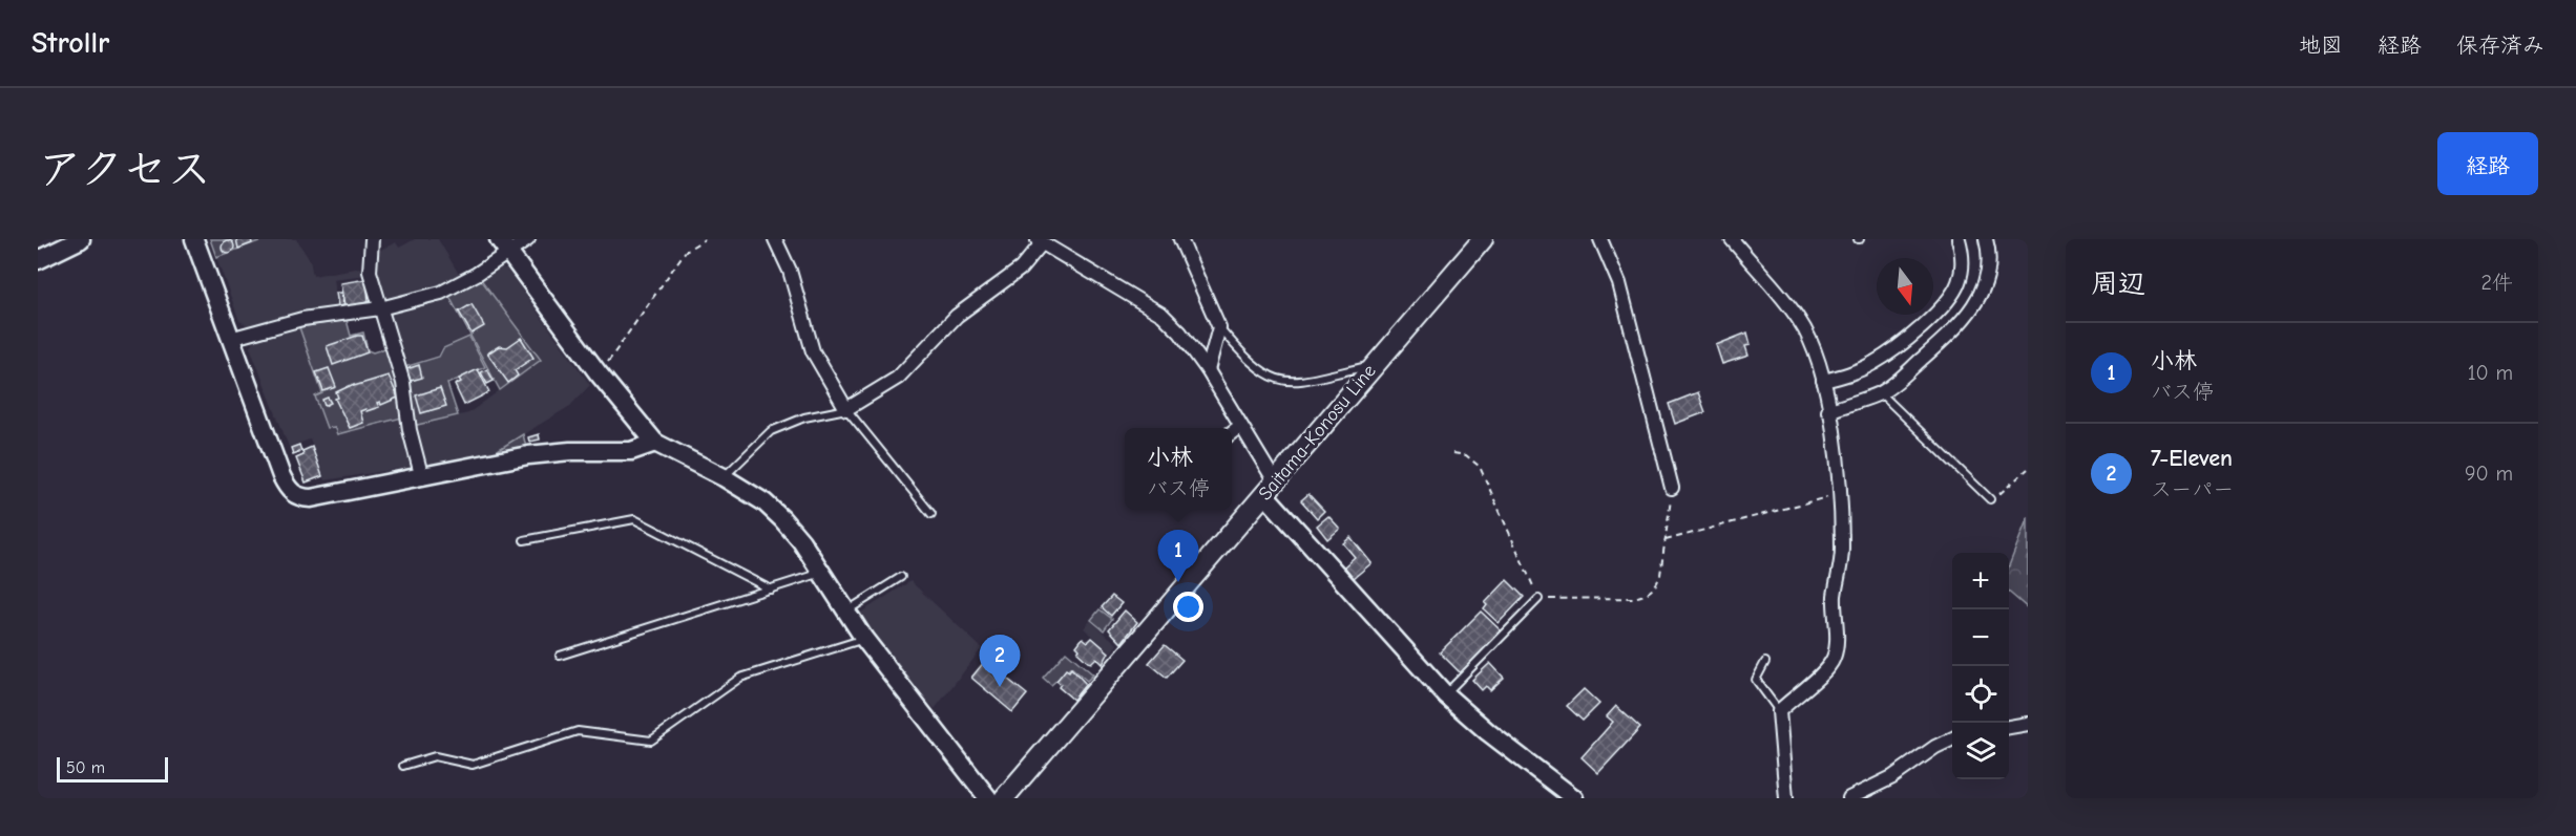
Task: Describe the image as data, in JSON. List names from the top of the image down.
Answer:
{
  "streets": {
    "main road": ["Saitama-Konosu Line"]
  },
  "scale_bar": "50 m",
  "north": "bottom",
  "page": {
    "header": "Strollr",
    "nav": ["地図", "経路", "保存済み"],
    "title": "アクセス",
    "buttons": "経路",
    "heading": ["周辺", "2件"],
    "list": [
      {
        "mark": "1",
        "name": "小林",
        "note": "バス停",
        "value": "10 m"
      },
      {
        "mark": "2",
        "name": "7-Eleven",
        "note": "スーパー",
        "value": "90 m"
      }
    ],
    "popup": ["小林", "バス停"],
    "pins": ["1", "2"],
    "map_buttons": ["+", "−"],
    "scale": "50 m"
  }
}
